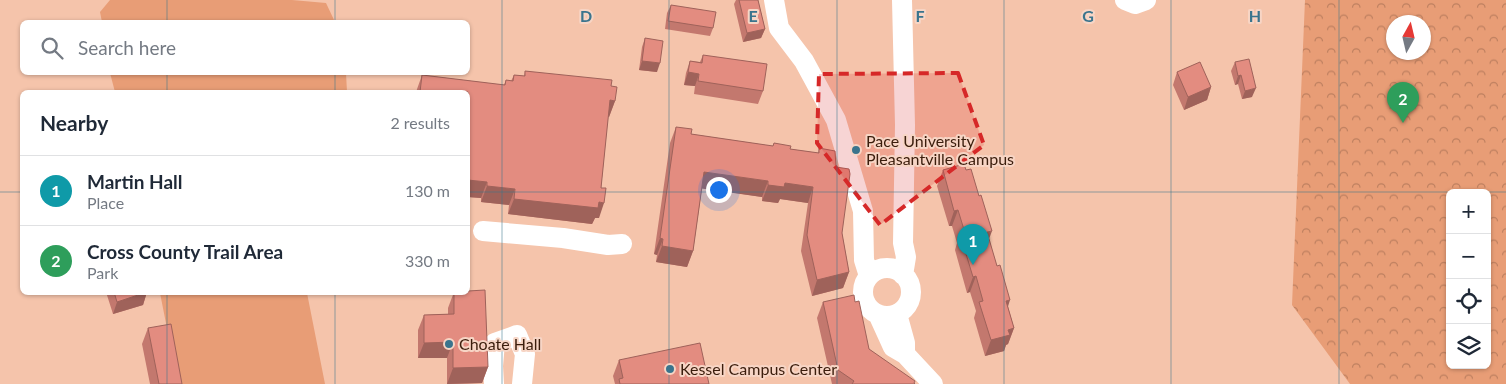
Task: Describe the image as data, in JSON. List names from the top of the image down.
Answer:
{
  "places": ["Pace University Pleasantville Campus", "Choate Hall", "Kessel Campus Center"],
  "north": "top",
  "page": {
    "search": "Search here",
    "pins": ["2", "1"],
    "heading": ["Nearby", "2 results"],
    "list": [
      {
        "mark": "1",
        "name": "Martin Hall",
        "note": "Place",
        "value": "130 m"
      },
      {
        "mark": "2",
        "name": "Cross County Trail Area",
        "note": "Park",
        "value": "330 m"
      }
    ],
    "map_buttons": ["+", "−"]
  },
  "grid": {
    "columns": [
      "D",
      "E",
      "F",
      "G",
      "H"
    ]
  }
}
